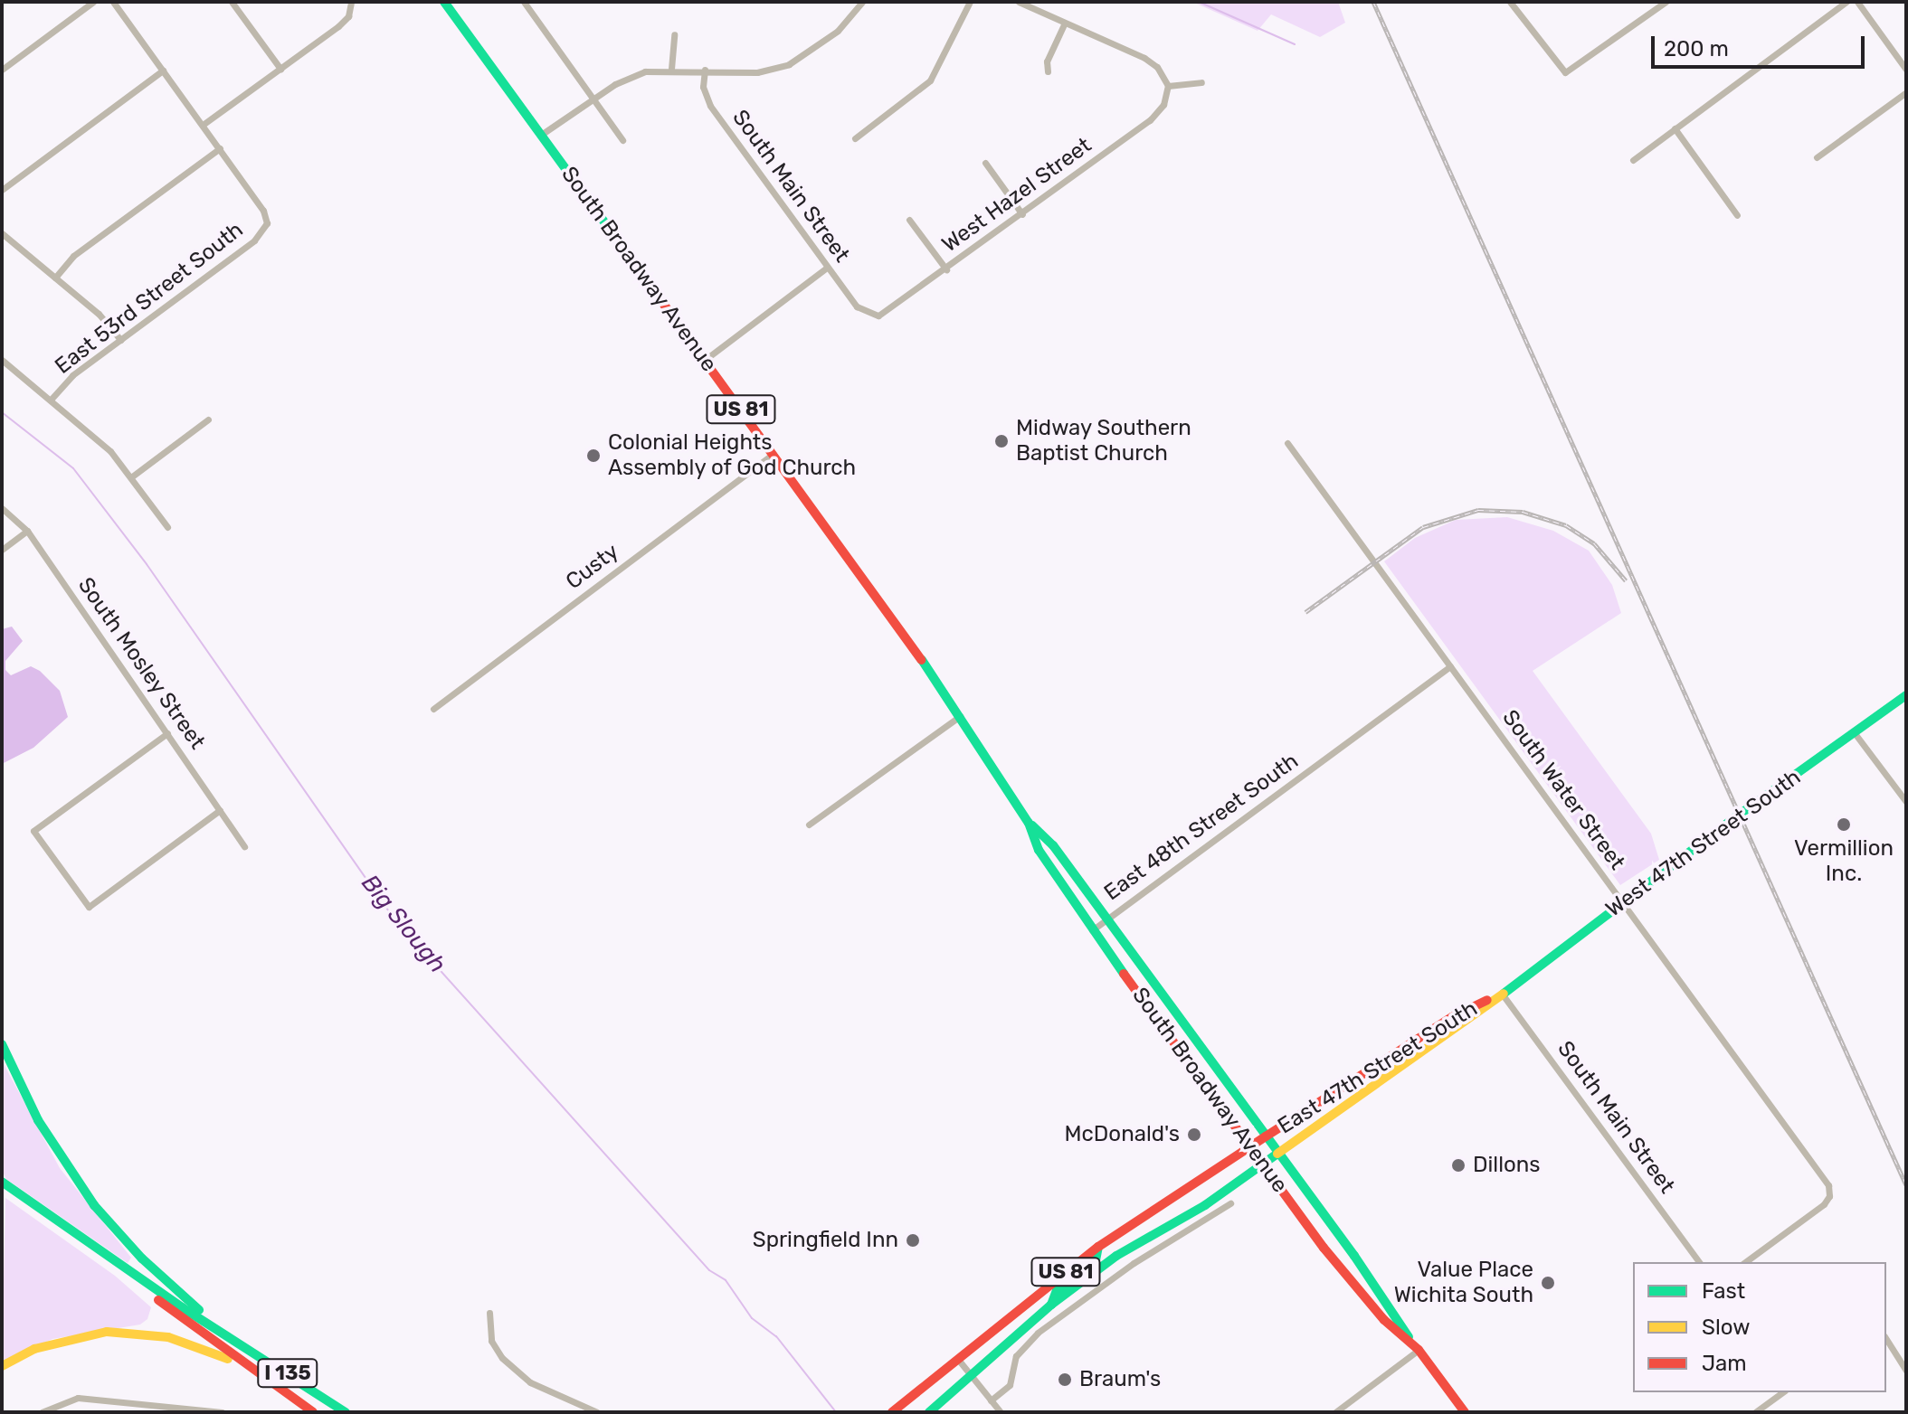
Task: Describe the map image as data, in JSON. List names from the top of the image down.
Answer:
{
  "streets": {
    "main road": [
      "South Broadway Avenue",
      "US 81",
      "West 47th Street South",
      "East 47th Street South",
      "I 135"
    ],
    "street": [
      "South Main Street",
      "West Hazel Street",
      "East 53rd Street South",
      "Custy",
      "South Mosley Street",
      "South Water Street",
      "East 48th Street South"
    ]
  },
  "crossings": [
    ["South Main Street", "West Hazel Street"],
    ["South Main Street", "West 47th Street South"],
    ["South Main Street", "East 47th Street South"],
    ["South Broadway Avenue", "Custy"],
    ["South Broadway Avenue", "East 48th Street South"],
    ["South Broadway Avenue", "East 47th Street South"],
    ["South Water Street", "East 48th Street South"],
    ["South Water Street", "West 47th Street South"],
    ["West 47th Street South", "East 47th Street South"]
  ],
  "water": ["Big Slough"],
  "places": [
    "Midway Southern Baptist Church",
    "Colonial Heights Assembly of God Church",
    "Vermillion Inc.",
    "McDonald's",
    "Dillons",
    "Springfield Inn",
    "Value Place Wichita South",
    "Braum's"
  ],
  "legend": ["Fast", "Slow", "Jam"],
  "scale_bar": "200 m"
}
